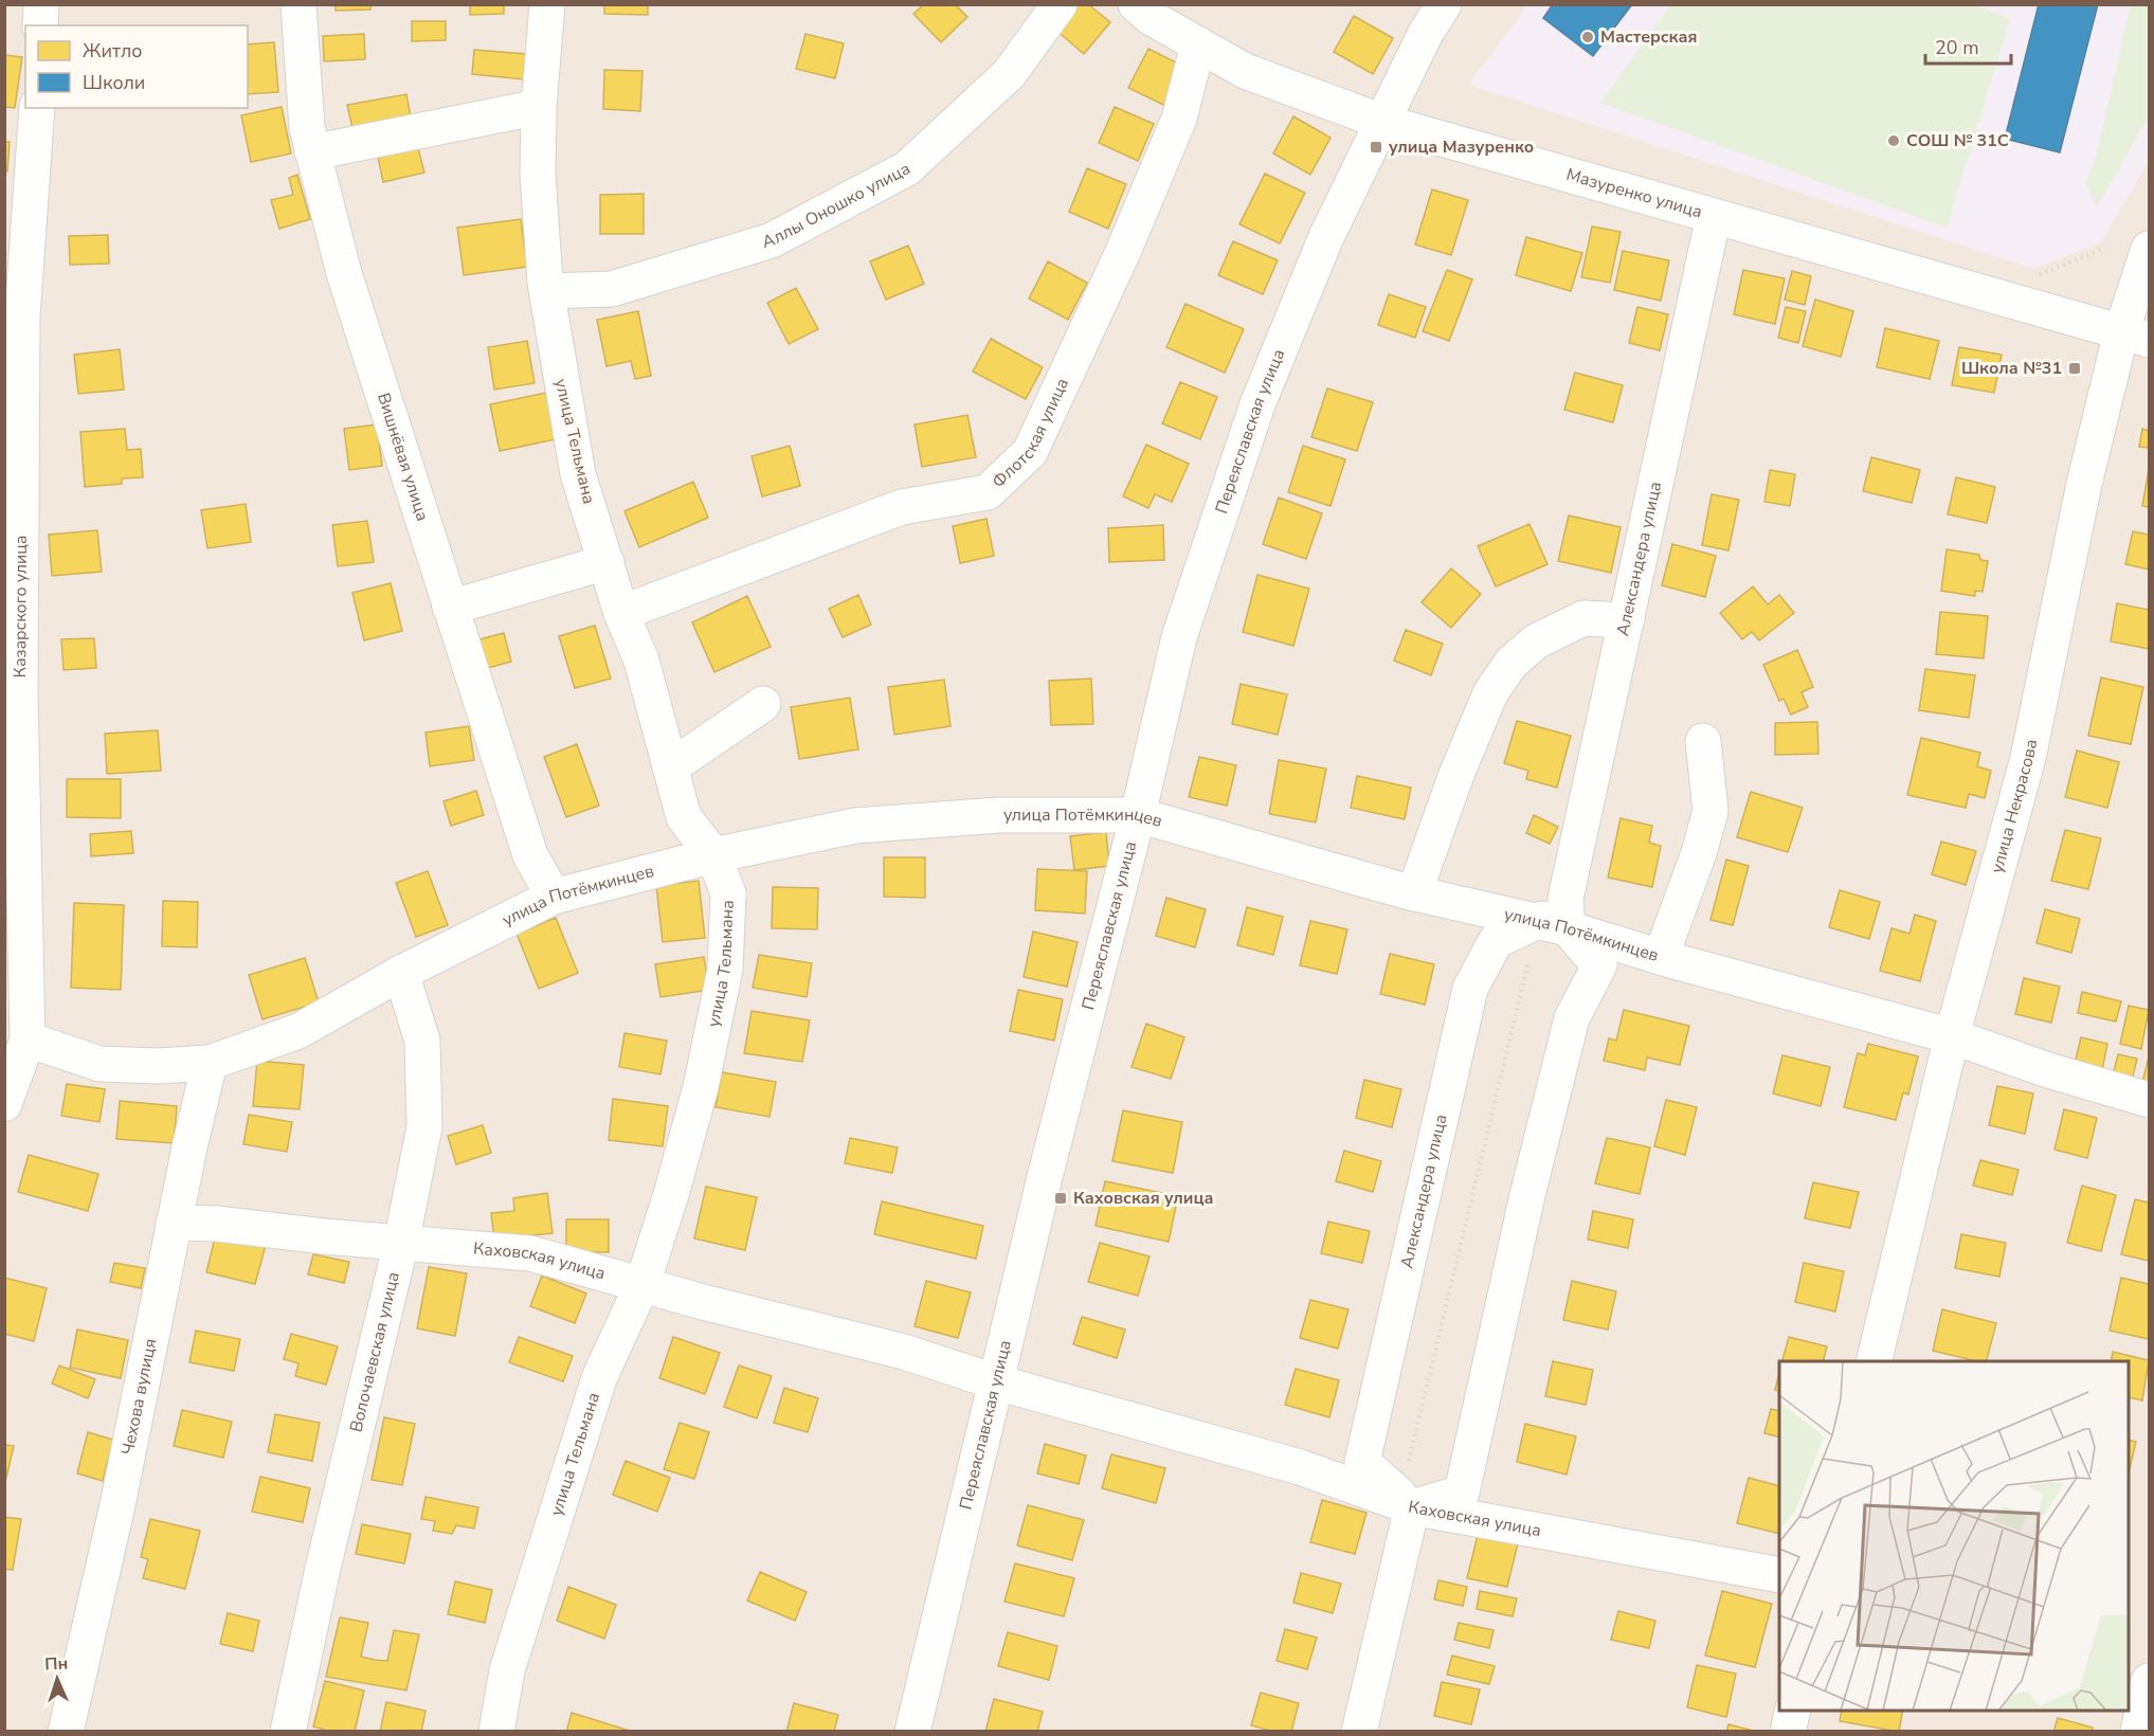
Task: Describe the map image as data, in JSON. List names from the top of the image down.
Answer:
{
  "streets": {
    "street": [
      "Мазуренко улица",
      "Аллы Оношко улица",
      "Флотская улица",
      "Переяславская улица",
      "улица Тельмана",
      "Вишнёвая улица",
      "Александера улица",
      "Казарского улица",
      "улица Некрасова",
      "улица Потёмкинцев",
      "Каховская улица",
      "Волочаевская улица",
      "Чехова вулиця"
    ]
  },
  "crossings": [
    ["Мазуренко улица", "Флотская улица"],
    ["Мазуренко улица", "Переяславская улица"],
    ["Мазуренко улица", "Александера улица"],
    ["Мазуренко улица", "улица Некрасова"],
    ["Аллы Оношко улица", "улица Тельмана"],
    ["Флотская улица", "улица Тельмана"],
    ["Переяславская улица", "улица Потёмкинцев"],
    ["Переяславская улица", "Каховская улица"],
    ["улица Тельмана", "улица Потёмкинцев"],
    ["улица Тельмана", "Каховская улица"],
    ["Вишнёвая улица", "улица Потёмкинцев"],
    ["Александера улица", "улица Потёмкинцев"],
    ["Александера улица", "Каховская улица"],
    ["Казарского улица", "улица Потёмкинцев"],
    ["улица Некрасова", "улица Потёмкинцев"],
    ["улица Потёмкинцев", "Волочаевская улица"],
    ["улица Потёмкинцев", "Чехова вулиця"],
    ["Каховская улица", "Волочаевская улица"],
    ["Каховская улица", "Чехова вулиця"]
  ],
  "places": {
    "other": ["Мастерская", "СОШ № 31С"],
    "transit": ["улица Мазуренко", "Школа №31", "Каховская улица"]
  },
  "legend": ["Житло", "Школи"],
  "scale_bar": "20 m",
  "north": "top"
}
